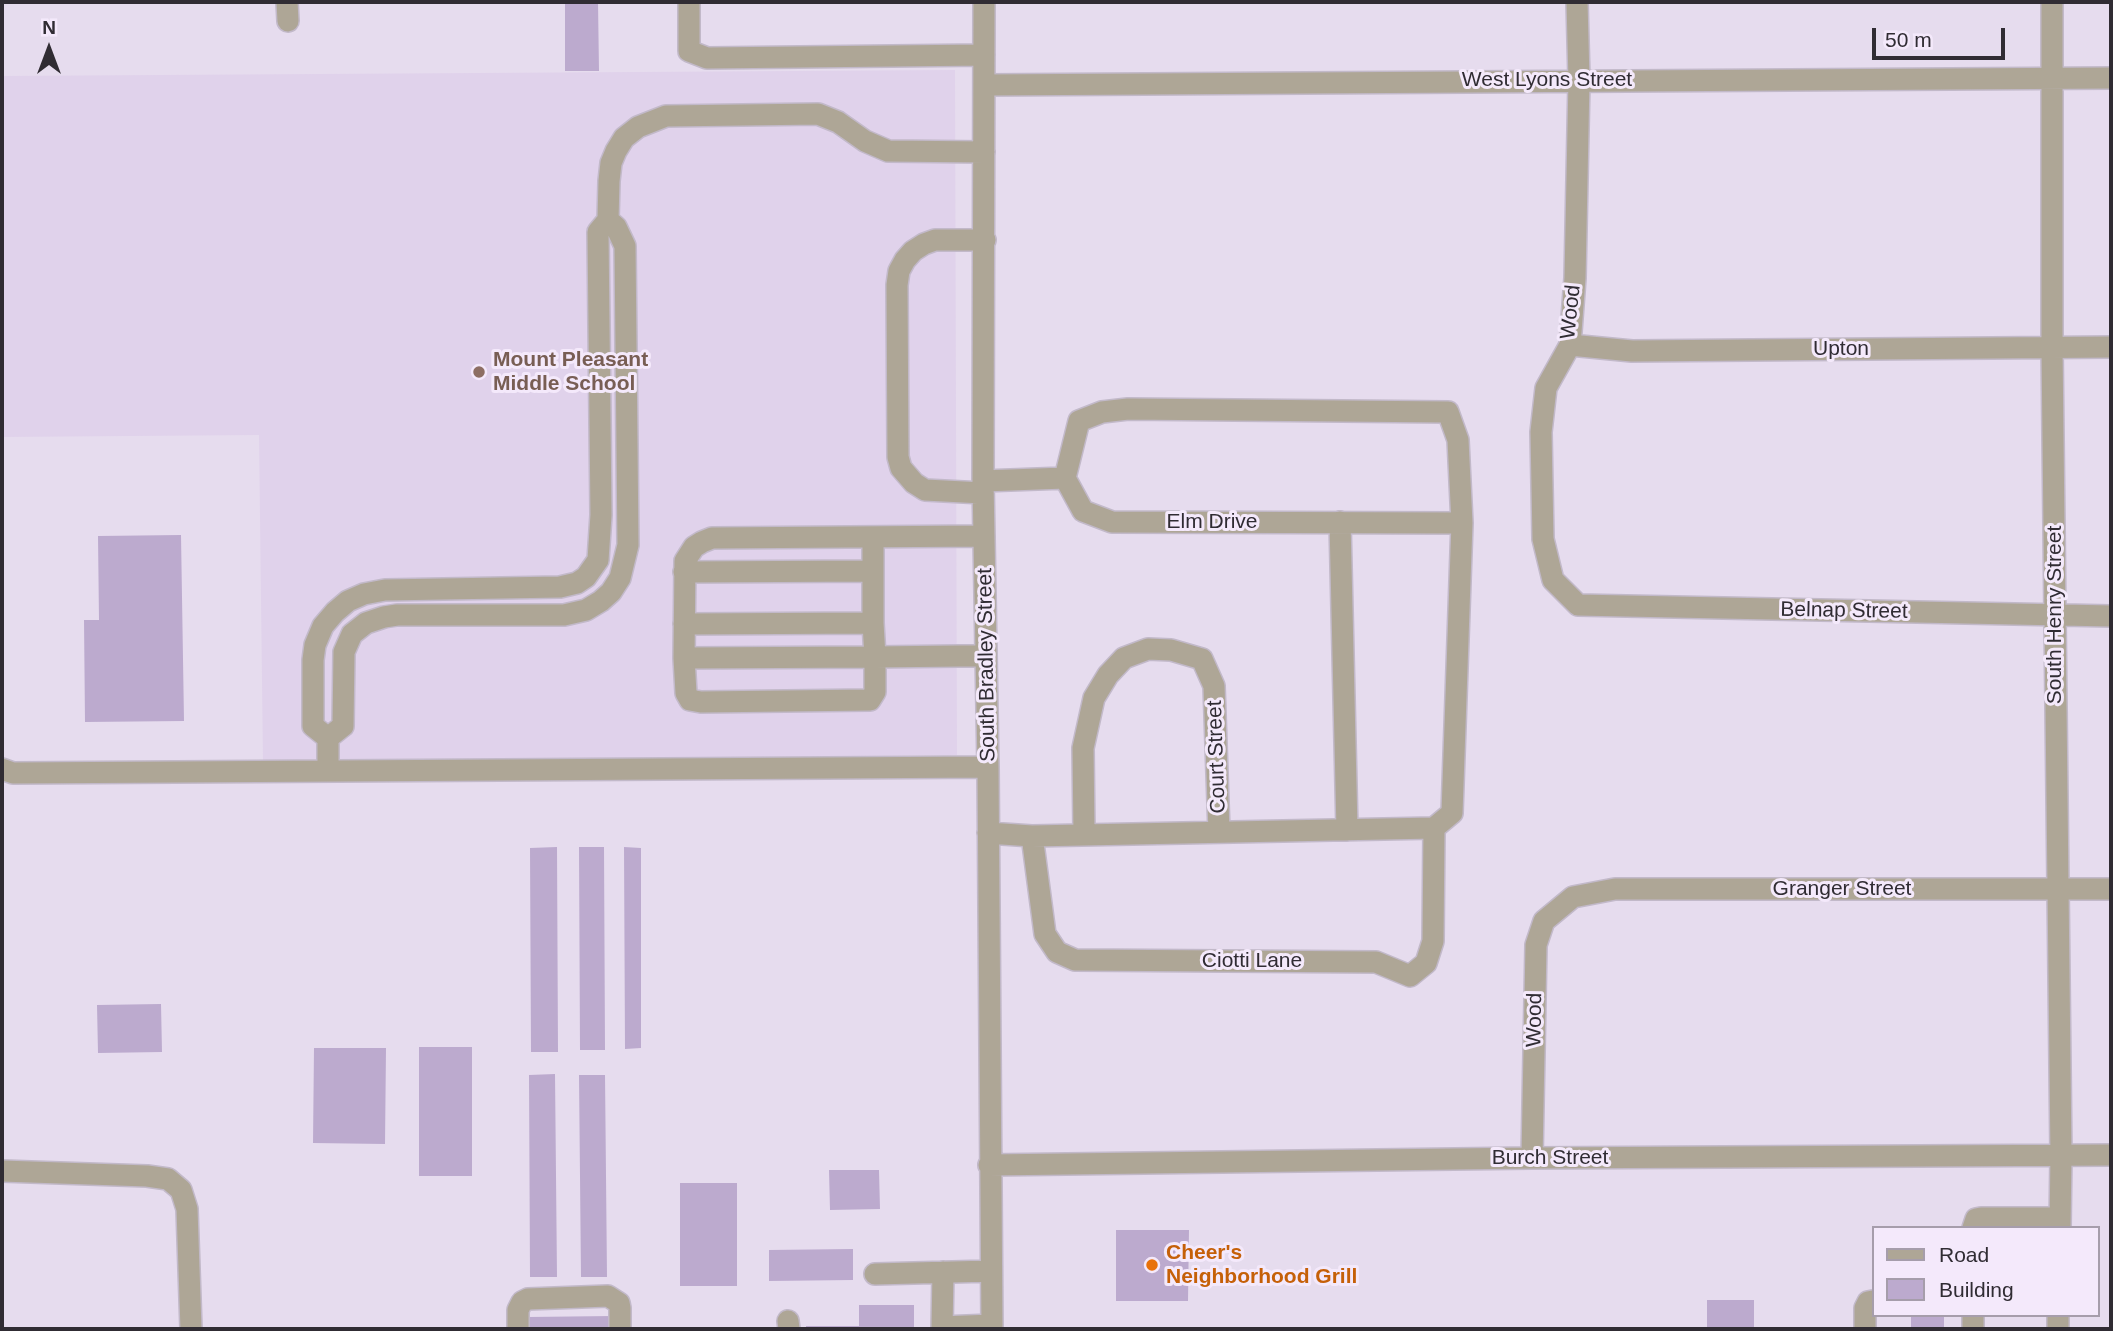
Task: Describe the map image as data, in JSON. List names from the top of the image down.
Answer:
{
  "streets": {
    "street": [
      "West Lyons Street",
      "Wood",
      "Upton",
      "Elm Drive",
      "Belnap Street",
      "South Henry Street",
      "South Bradley Street",
      "Court Street",
      "Granger Street",
      "Ciotti Lane",
      "Burch Street"
    ]
  },
  "crossings": [
    ["West Lyons Street", "Wood"],
    ["West Lyons Street", "South Henry Street"],
    ["West Lyons Street", "South Bradley Street"],
    ["Wood", "Upton"],
    ["Wood", "Belnap Street"],
    ["Wood", "Granger Street"],
    ["Wood", "Burch Street"],
    ["Upton", "South Henry Street"],
    ["Belnap Street", "South Henry Street"],
    ["South Henry Street", "Granger Street"],
    ["South Henry Street", "Burch Street"],
    ["South Bradley Street", "Burch Street"]
  ],
  "places": ["Mount Pleasant Middle School", "Cheer's Neighborhood Grill"],
  "legend": ["Road", "Building"],
  "scale_bar": "50 m",
  "north": "top"
}
